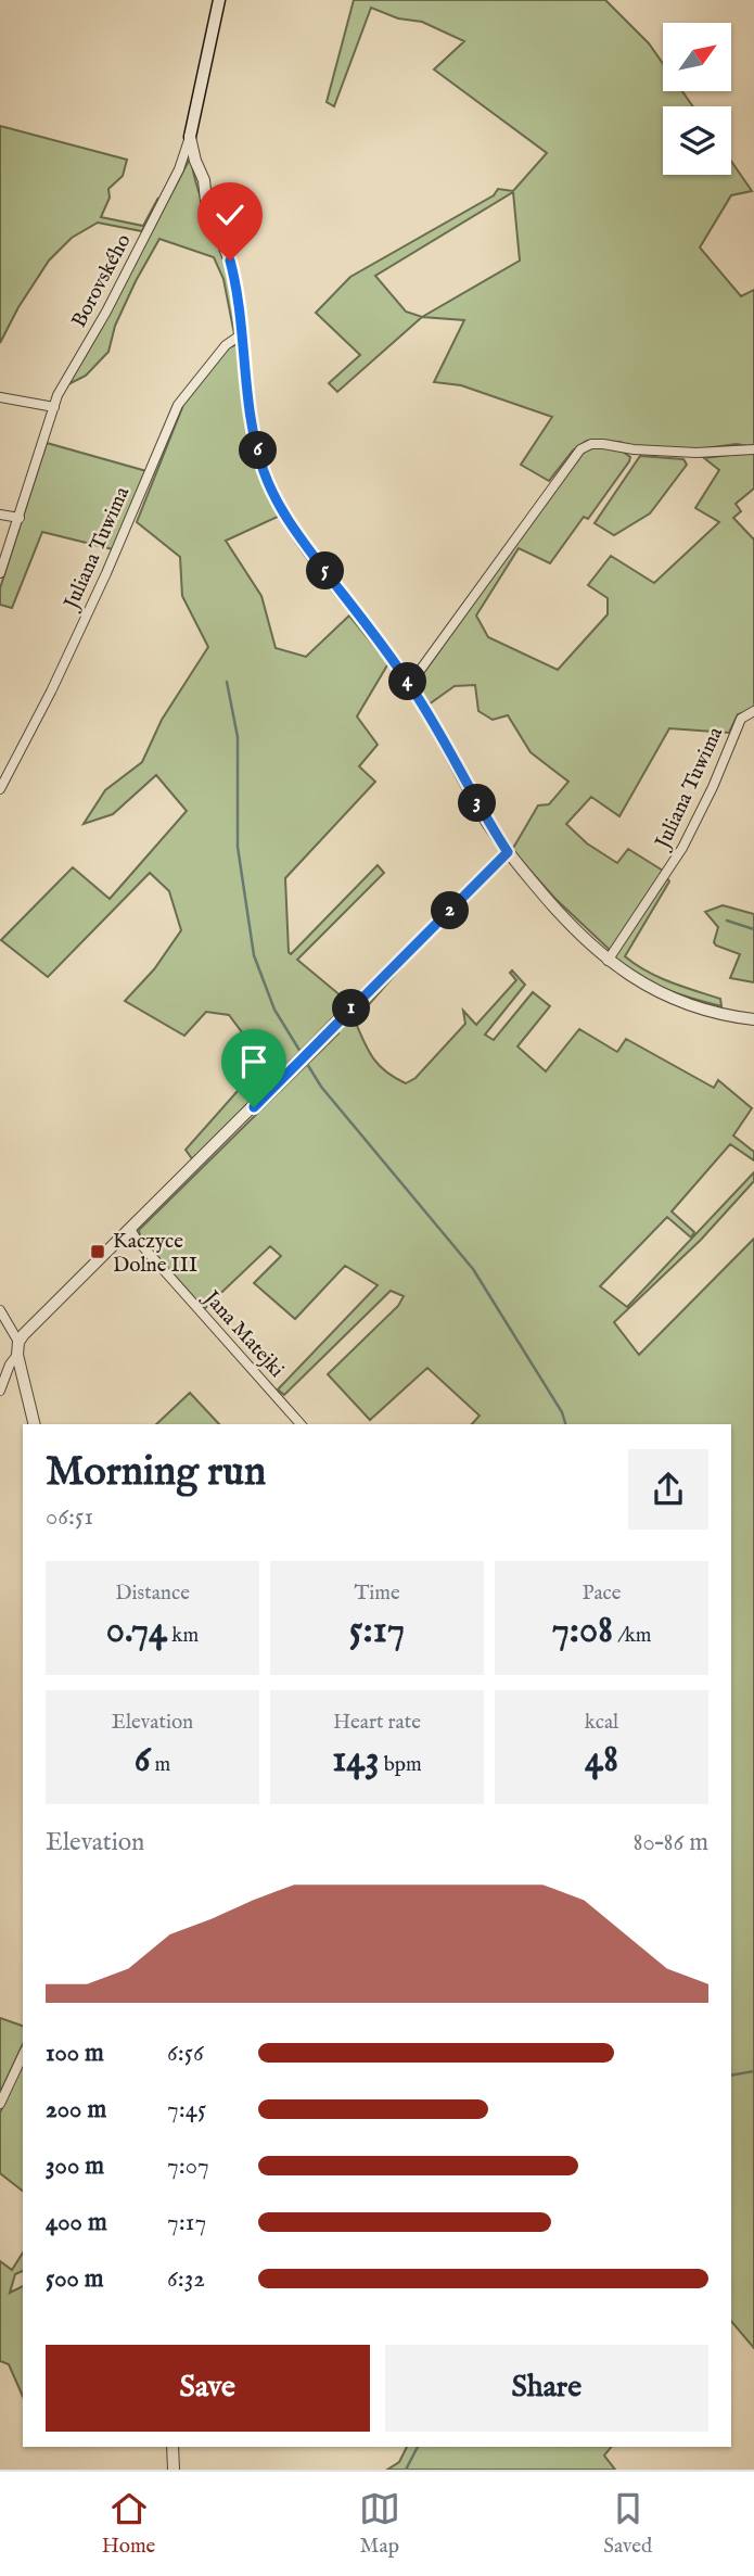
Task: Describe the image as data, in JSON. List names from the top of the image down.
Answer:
{
  "streets": {
    "main road": ["Borovského"],
    "street": ["Juliana Tuwima", "Jana Matejki"]
  },
  "places": {
    "transit": ["Kaczyce Dolne III"]
  },
  "north": "top right",
  "page": {
    "pins": [
      "6",
      "5",
      "4",
      "3",
      "2",
      "1"
    ],
    "heading": ["Morning run", "06:51"],
    "stats": [
      ["Distance", "0.74 km"],
      ["Time", "5:17"],
      ["Pace", "7:08 /km"],
      ["Elevation", "6 m"],
      ["Heart rate", "143 bpm"],
      ["kcal", "48"]
    ],
    "chart": ["Elevation", "80–86 m"],
    "list": [
      {
        "name": "100 m",
        "note": "6:56"
      },
      {
        "name": "200 m",
        "note": "7:45"
      },
      {
        "name": "300 m",
        "note": "7:07"
      },
      {
        "name": "400 m",
        "note": "7:17"
      },
      {
        "name": "500 m",
        "note": "6:32"
      }
    ],
    "buttons": ["Save", "Share"],
    "tabs": ["Home", "Map", "Saved"]
  }
}
